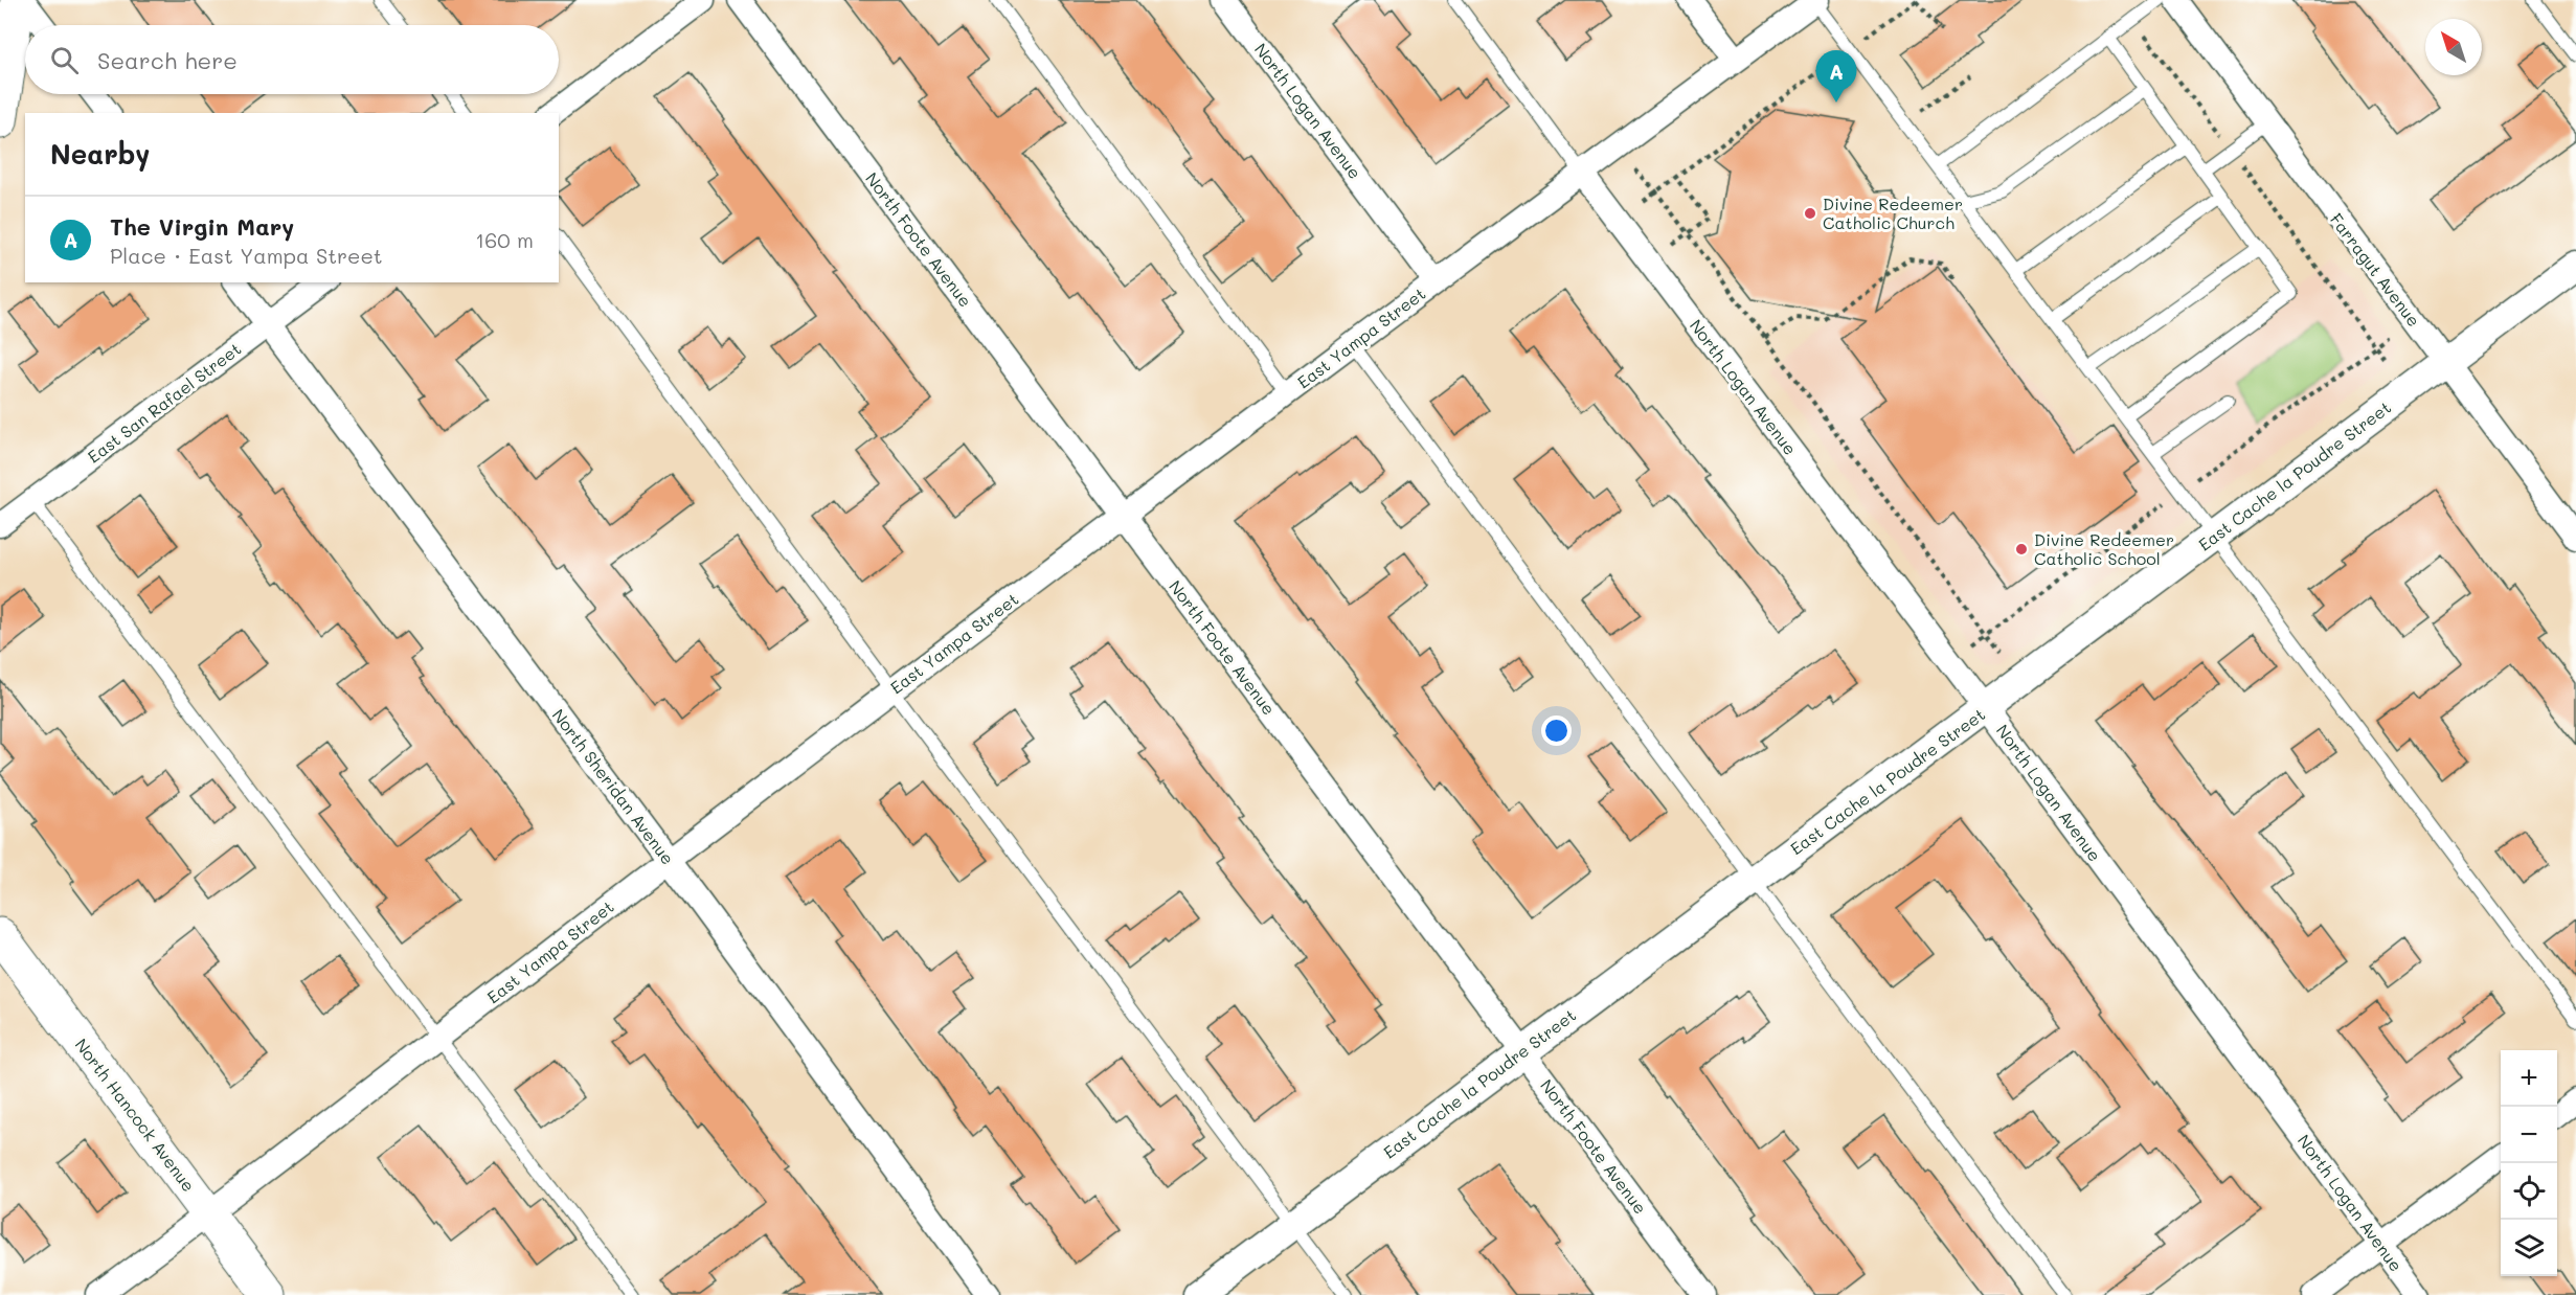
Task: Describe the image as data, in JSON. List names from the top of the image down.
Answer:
{
  "streets": {
    "main road": ["North Hancock Avenue"],
    "street": [
      "North Logan Avenue",
      "North Foote Avenue",
      "Farragut Avenue",
      "East Yampa Street",
      "East San Rafael Street",
      "East Cache la Poudre Street",
      "North Sheridan Avenue"
    ]
  },
  "crossings": [
    ["North Logan Avenue", "East Yampa Street"],
    ["North Logan Avenue", "East Cache la Poudre Street"],
    ["North Foote Avenue", "East Yampa Street"],
    ["North Foote Avenue", "East Cache la Poudre Street"],
    ["Farragut Avenue", "East Cache la Poudre Street"],
    ["East Yampa Street", "North Sheridan Avenue"],
    ["East Yampa Street", "North Hancock Avenue"],
    ["East San Rafael Street", "North Sheridan Avenue"]
  ],
  "places": ["Divine Redeemer Catholic Church", "Divine Redeemer Catholic School"],
  "north": "top left",
  "page": {
    "search": "Search here",
    "pins": "A",
    "heading": "Nearby",
    "list": [
      {
        "mark": "A",
        "name": "The Virgin Mary",
        "note": "Place · East Yampa Street",
        "value": "160 m"
      }
    ],
    "map_buttons": ["+", "−"]
  }
}
